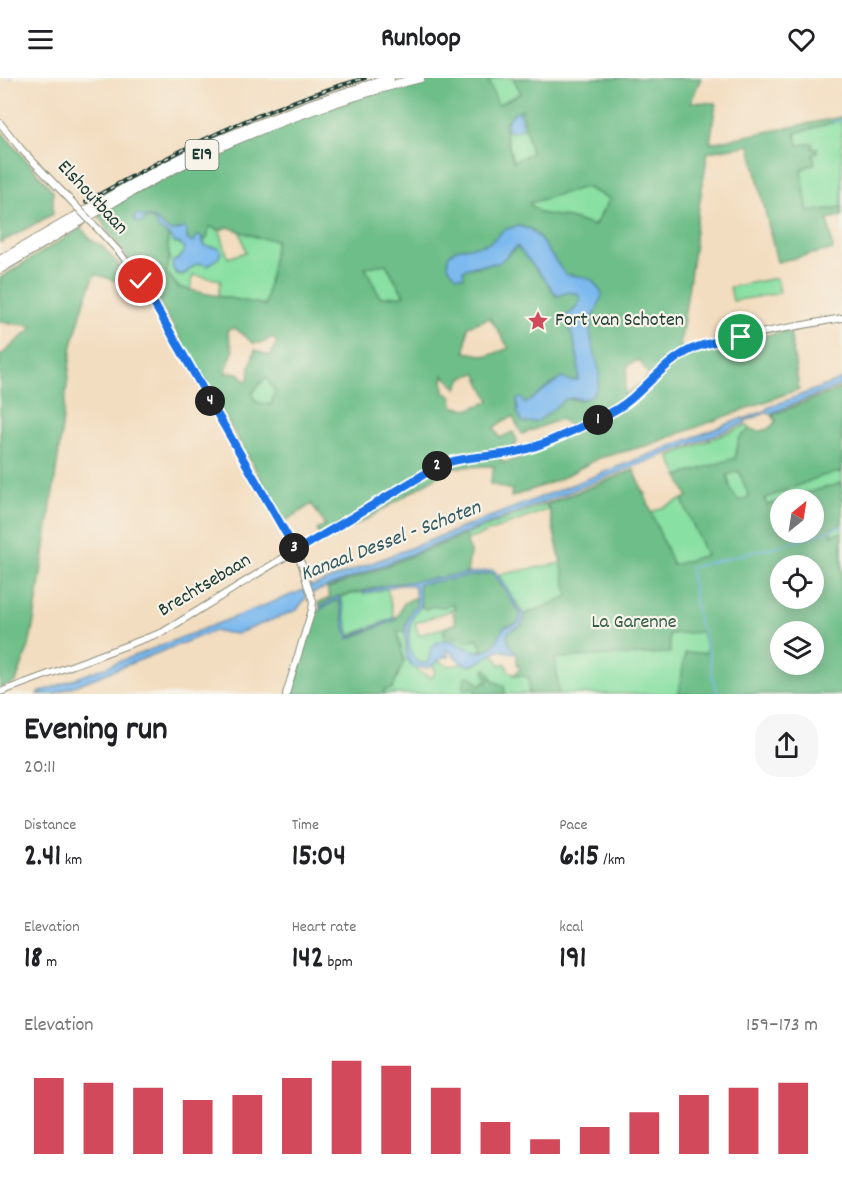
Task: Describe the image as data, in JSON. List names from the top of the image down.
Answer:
{
  "streets": {
    "highway": ["E19"],
    "main road": ["Elshoutbaan", "Brechtsebaan"]
  },
  "crossings": [
    ["Elshoutbaan", "Brechtsebaan"]
  ],
  "water": ["Kanaal Dessel - Schoten"],
  "parks": ["La Garenne"],
  "places": {
    "place": ["Fort van Schoten"]
  },
  "north": "top right",
  "page": {
    "header": "Runloop",
    "pins": [
      "4",
      "1",
      "2",
      "3"
    ],
    "heading": ["Evening run", "20:11"],
    "stats": [
      ["Distance", "2.41 km"],
      ["Time", "15:04"],
      ["Pace", "6:15 /km"],
      ["Elevation", "18 m"],
      ["Heart rate", "142 bpm"],
      ["kcal", "191"]
    ],
    "chart": ["Elevation", "159–173 m"]
  }
}
